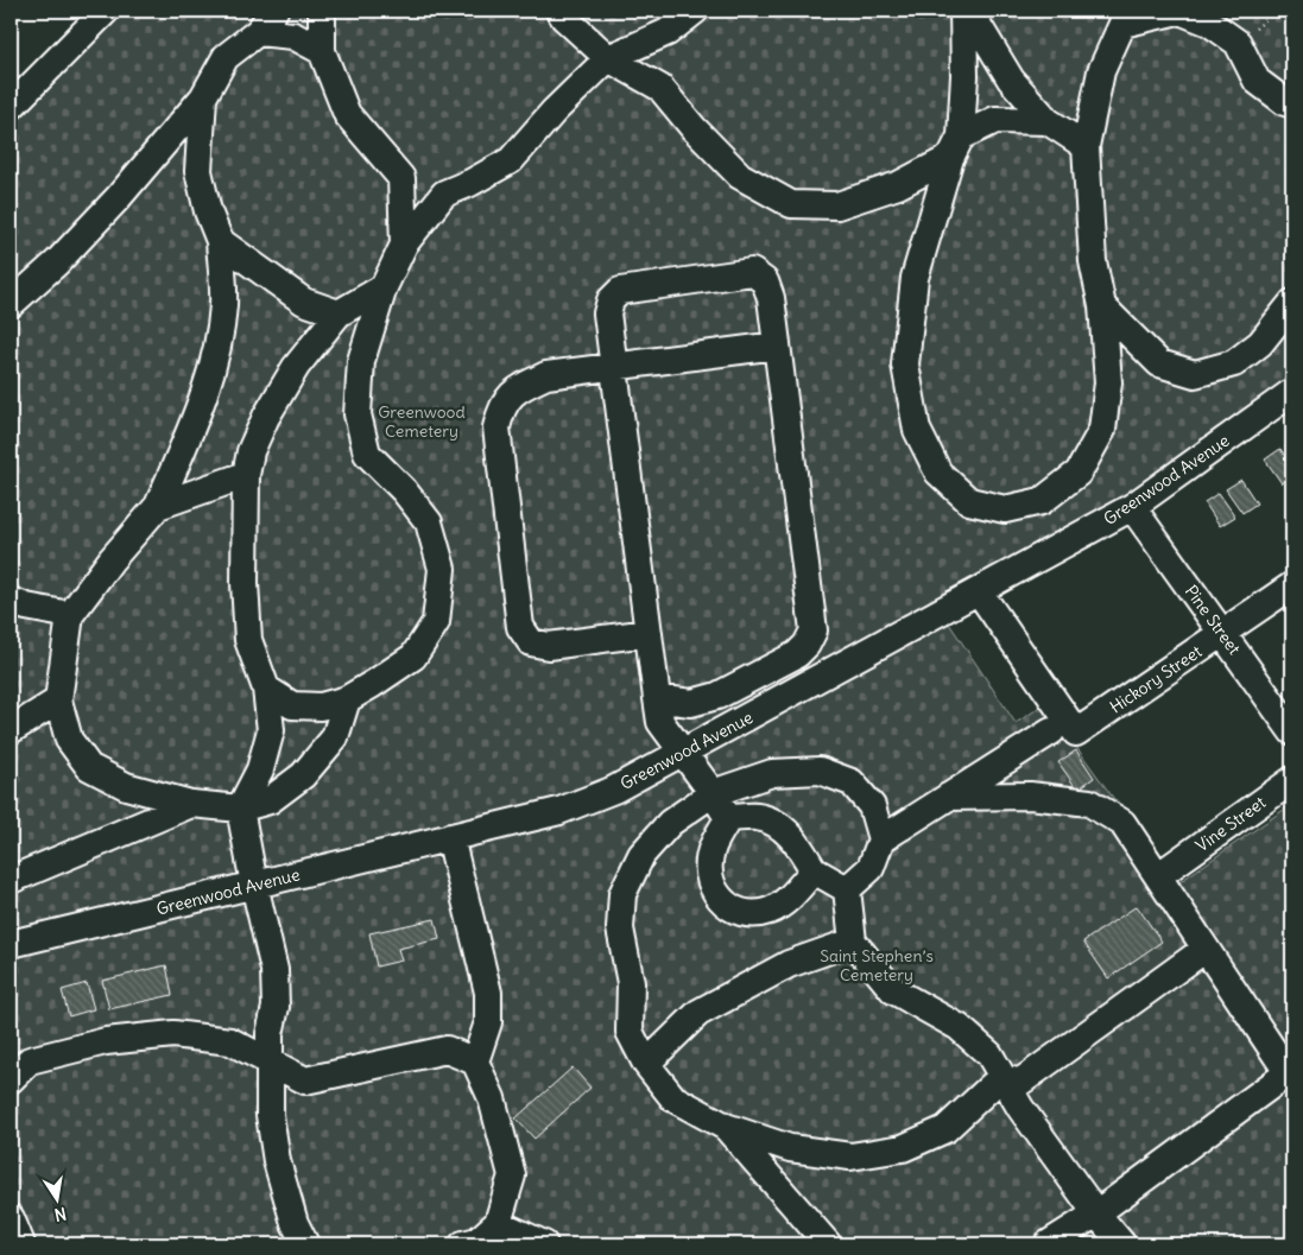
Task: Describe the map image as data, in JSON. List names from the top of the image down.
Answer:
{
  "streets": {
    "street": [
      "Greenwood Avenue",
      "Pine Street",
      "Hickory Street",
      "Vine Street"
    ]
  },
  "crossings": [
    ["Greenwood Avenue", "Pine Street"],
    ["Pine Street", "Hickory Street"]
  ],
  "parks": ["Greenwood Cemetery", "Saint Stephen’s Cemetery"],
  "north": "bottom"
}
